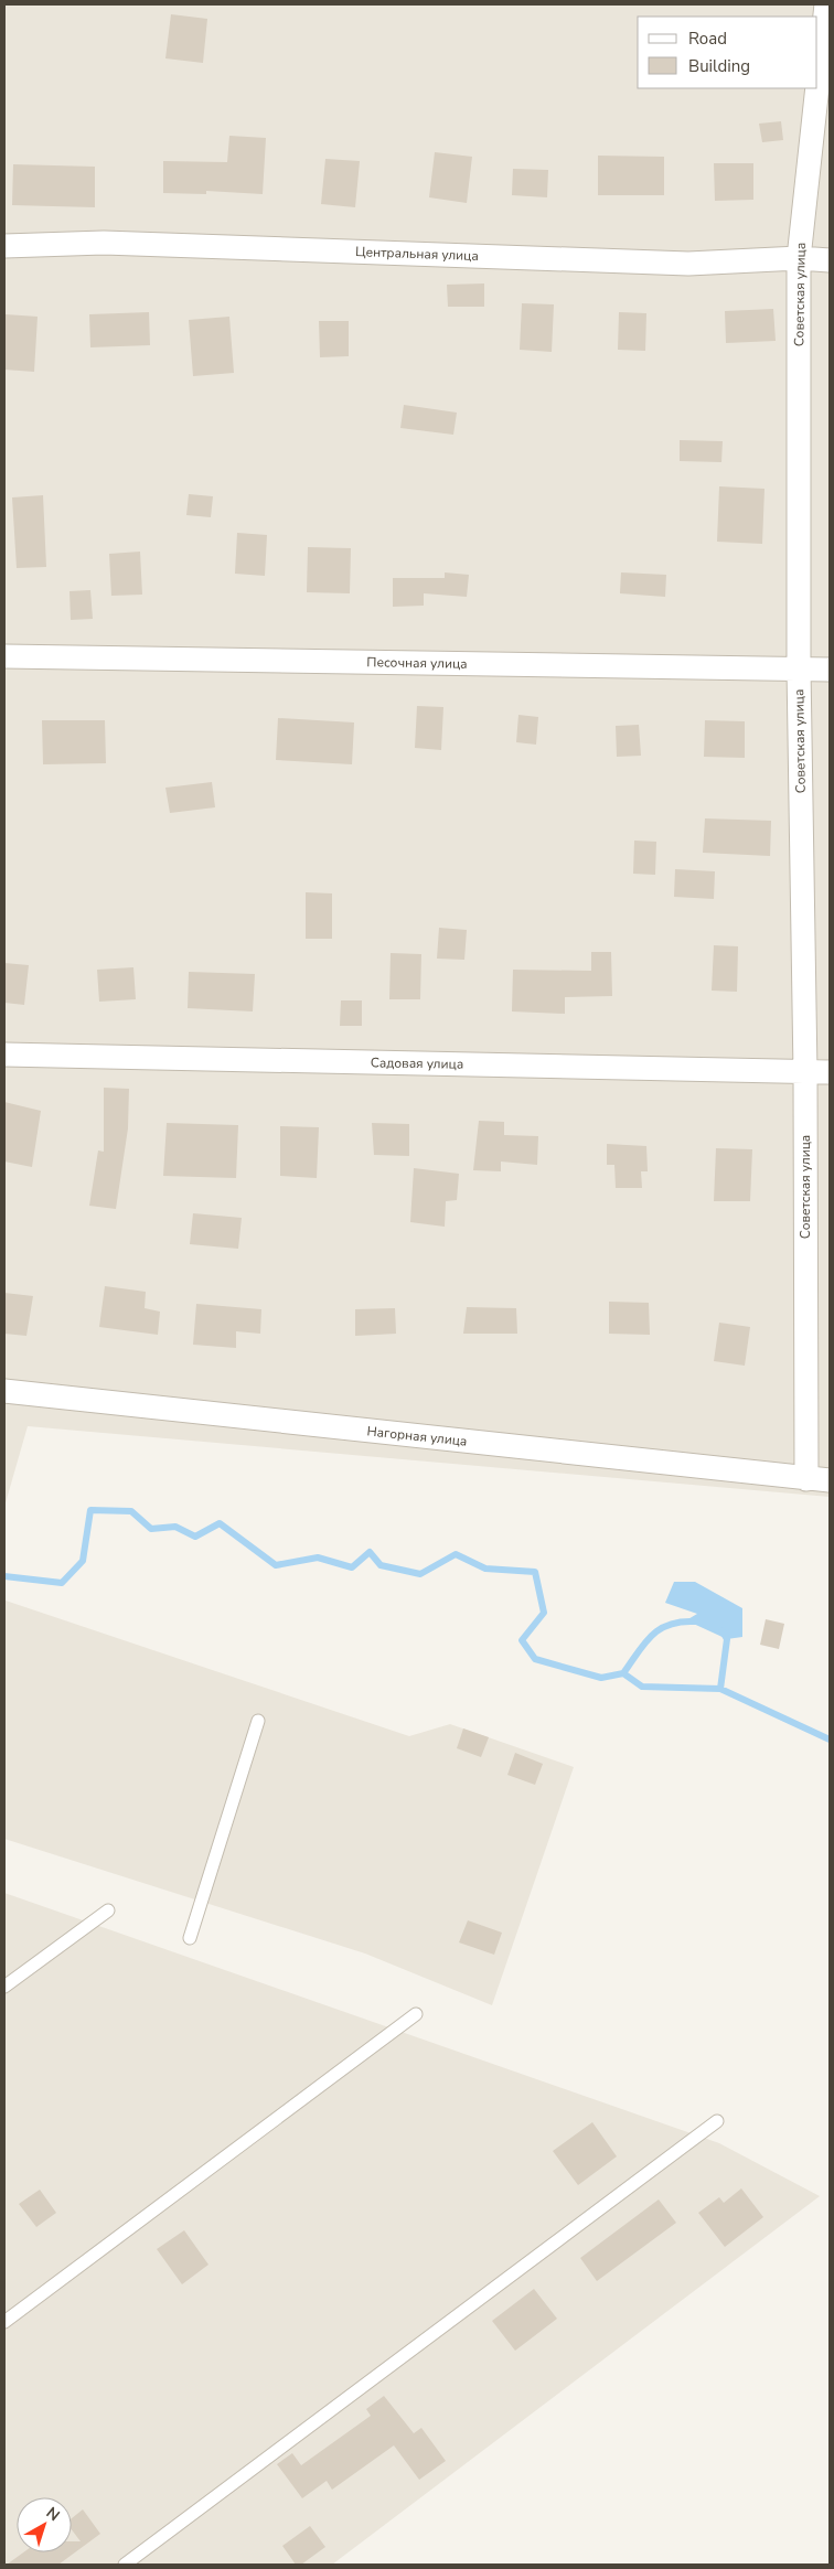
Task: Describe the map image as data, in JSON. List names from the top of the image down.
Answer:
{
  "streets": {
    "street": [
      "Центральная улица",
      "Советская улица",
      "Песочная улица",
      "Садовая улица",
      "Нагорная улица"
    ]
  },
  "crossings": [
    ["Центральная улица", "Советская улица"],
    ["Советская улица", "Песочная улица"],
    ["Советская улица", "Садовая улица"],
    ["Советская улица", "Нагорная улица"]
  ],
  "legend": ["Road", "Building"],
  "north": "top right"
}
